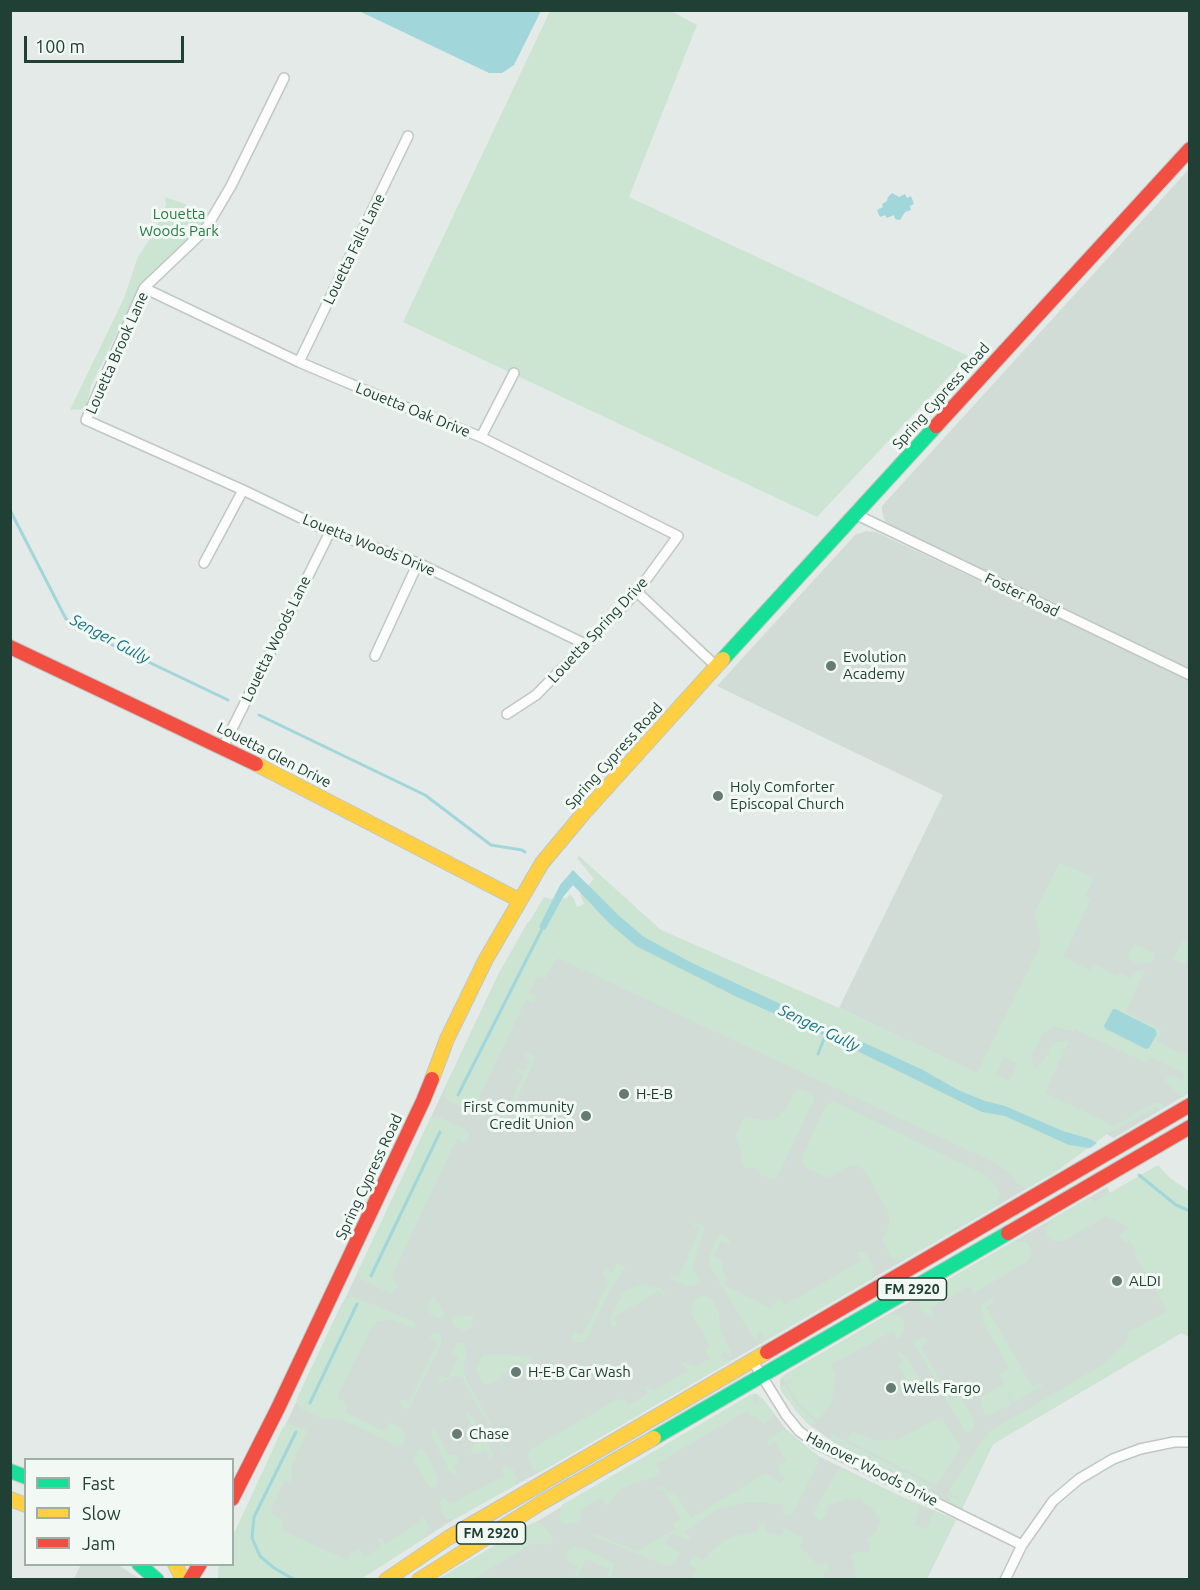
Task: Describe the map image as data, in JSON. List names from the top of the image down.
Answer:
{
  "streets": {
    "main road": ["Spring Cypress Road", "Louetta Glen Drive", "FM 2920"],
    "street": [
      "Louetta Falls Lane",
      "Louetta Brook Lane",
      "Louetta Oak Drive",
      "Louetta Woods Drive",
      "Foster Road",
      "Louetta Spring Drive",
      "Louetta Woods Lane",
      "Hanover Woods Drive"
    ]
  },
  "crossings": [
    ["Louetta Falls Lane", "Louetta Oak Drive"],
    ["Louetta Brook Lane", "Louetta Oak Drive"],
    ["Louetta Brook Lane", "Louetta Woods Drive"],
    ["Spring Cypress Road", "Foster Road"],
    ["Spring Cypress Road", "Louetta Glen Drive"],
    ["Louetta Oak Drive", "Louetta Spring Drive"],
    ["Louetta Woods Drive", "Louetta Spring Drive"],
    ["Louetta Woods Drive", "Louetta Woods Lane"],
    ["Louetta Woods Lane", "Louetta Glen Drive"],
    ["FM 2920", "Hanover Woods Drive"]
  ],
  "water": ["Senger Gully"],
  "parks": ["Louetta Woods Park"],
  "places": [
    "Evolution Academy",
    "Holy Comforter Episcopal Church",
    "H-E-B",
    "First Community Credit Union",
    "ALDI",
    "H-E-B Car Wash",
    "Wells Fargo",
    "Chase"
  ],
  "legend": ["Fast", "Slow", "Jam"],
  "scale_bar": "100 m"
}
